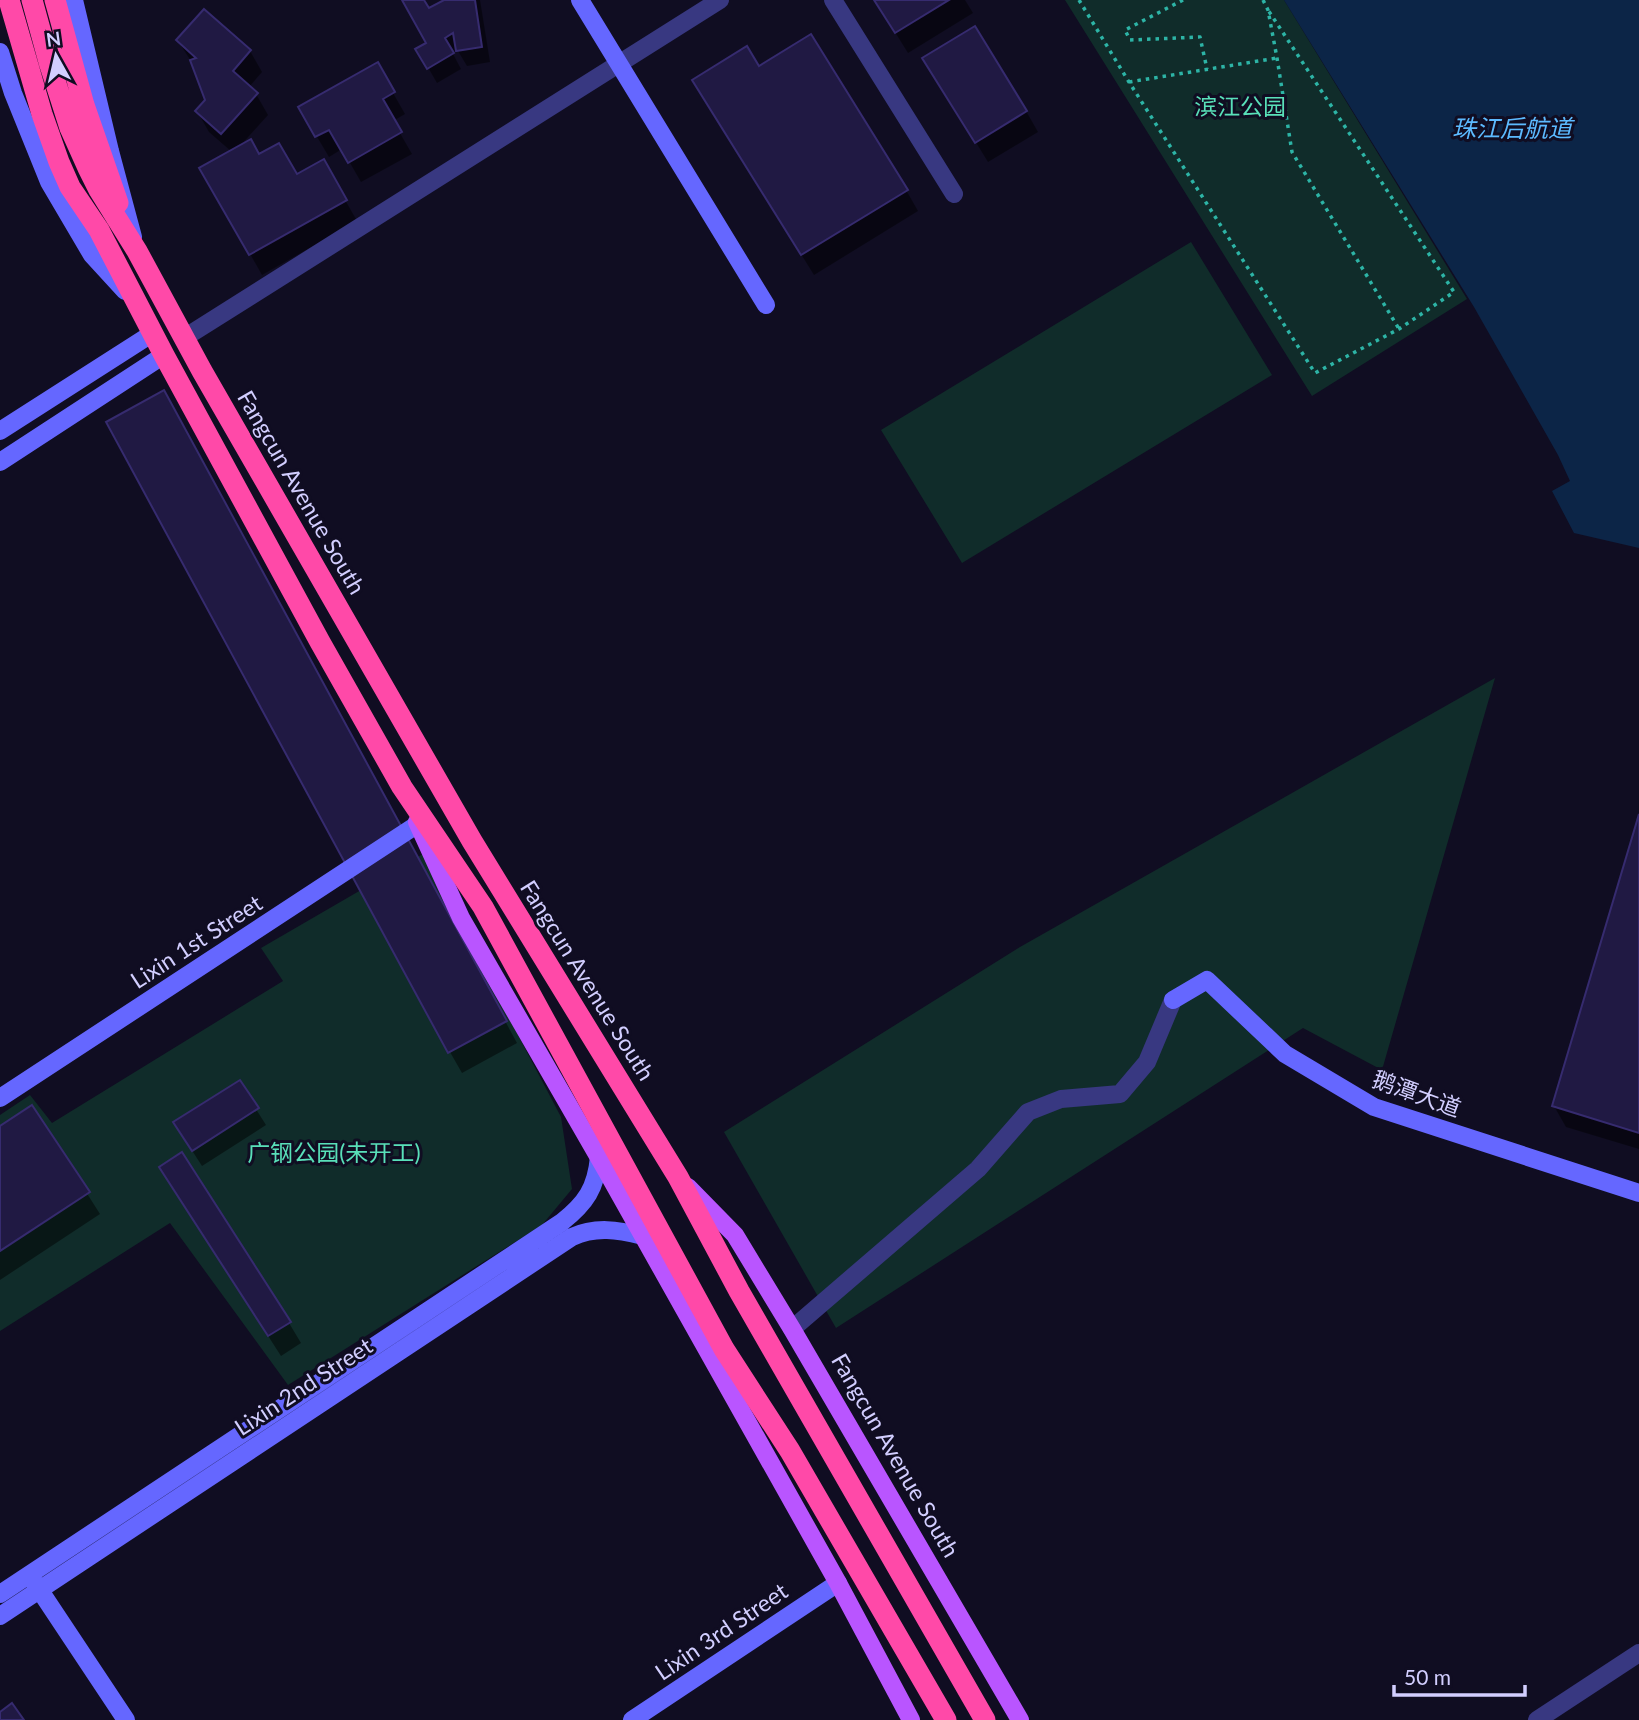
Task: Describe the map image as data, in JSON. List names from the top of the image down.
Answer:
{
  "streets": {
    "highway": ["Fangcun Avenue South"],
    "street": [
      "Lixin 1st Street",
      "鹅潭大道",
      "Lixin 2nd Street",
      "Lixin 3rd Street"
    ]
  },
  "crossings": [
    ["Fangcun Avenue South", "鹅潭大道"]
  ],
  "water": ["珠江后航道"],
  "parks": ["滨江公园", "广钢公园(未开工)"],
  "scale_bar": "50 m",
  "north": "top"
}
